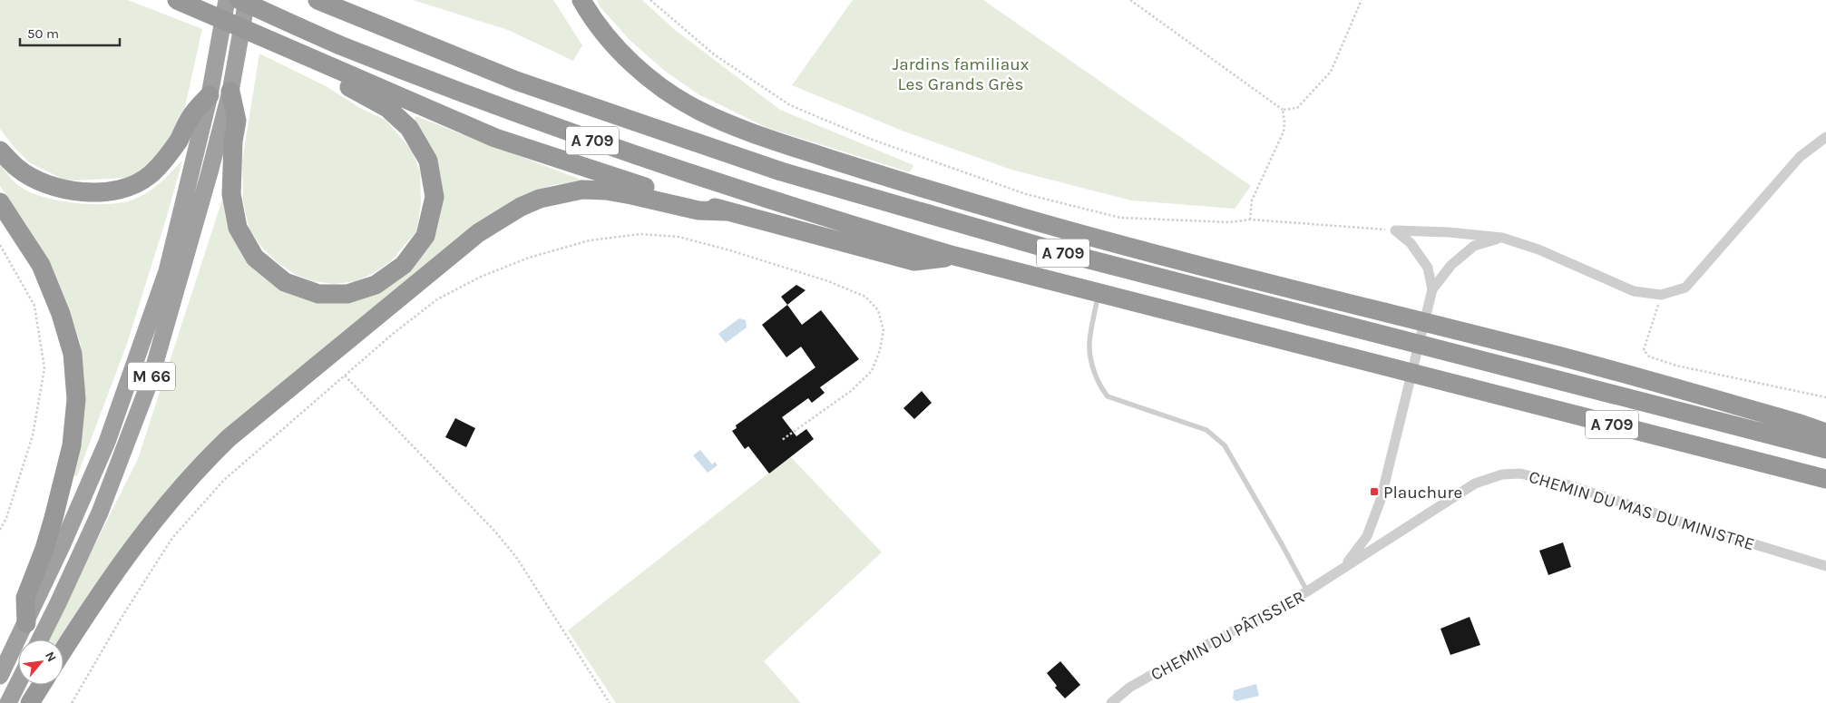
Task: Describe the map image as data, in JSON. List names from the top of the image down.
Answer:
{
  "streets": {
    "highway": ["A 709", "M 66"],
    "street": ["CHEMIN DU MAS DU MINISTRE", "CHEMIN DU PÂTISSIER"]
  },
  "crossings": [
    ["CHEMIN DU MAS DU MINISTRE", "CHEMIN DU PÂTISSIER"]
  ],
  "parks": ["Jardins familiaux Les Grands Grès"],
  "places": {
    "transit": ["Plauchure"]
  },
  "scale_bar": "50 m",
  "north": "top right"
}
